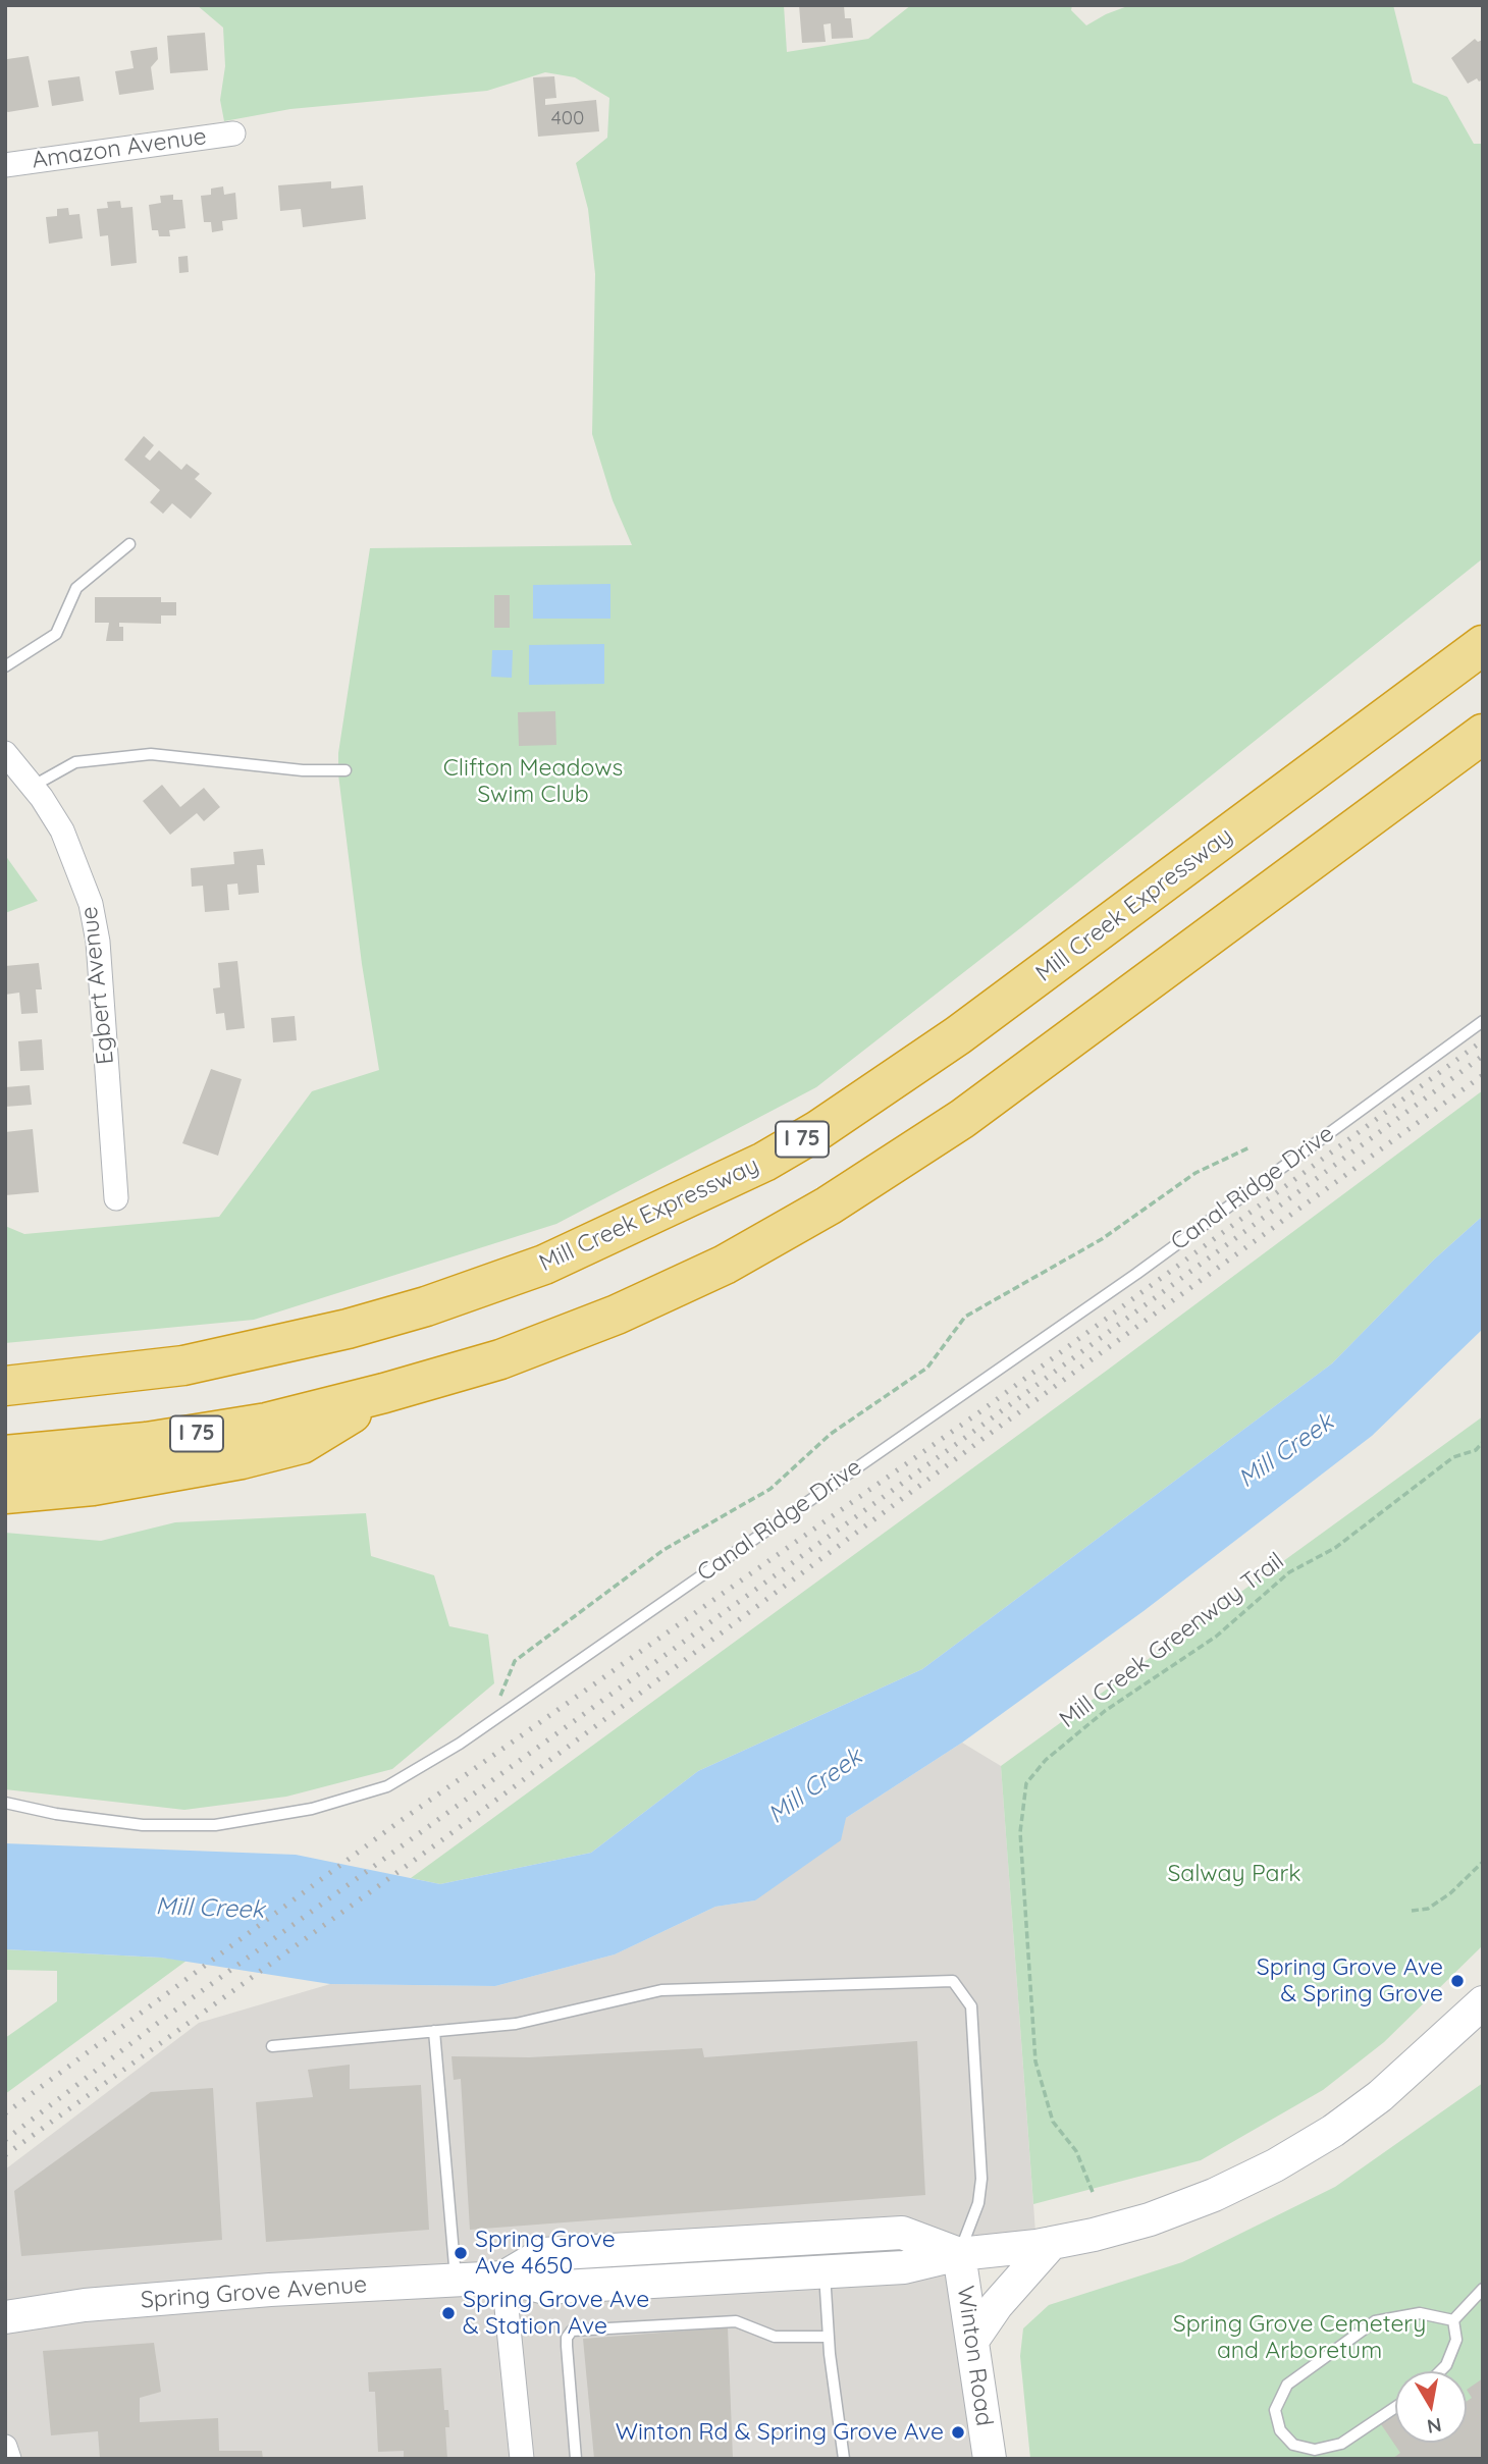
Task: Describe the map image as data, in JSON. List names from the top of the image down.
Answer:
{
  "streets": {
    "highway": ["Mill Creek Expressway", "I 75"],
    "main road": ["Spring Grove Avenue", "Winton Road"],
    "street": ["Amazon Avenue", "Egbert Avenue"],
    "lane": ["Canal Ridge Drive"],
    "path": ["Mill Creek Greenway Trail"]
  },
  "crossings": [
    ["Spring Grove Avenue", "Winton Road"]
  ],
  "water": ["Mill Creek"],
  "parks": ["Clifton Meadows Swim Club", "Salway Park", "Spring Grove Cemetery and Arboretum"],
  "places": [
    "Spring Grove Ave & Spring Grove",
    "Spring Grove Ave 4650",
    "Spring Grove Ave & Station Ave",
    "Winton Rd & Spring Grove Ave"
  ],
  "house_numbers": ["400"],
  "north": "bottom"
}
